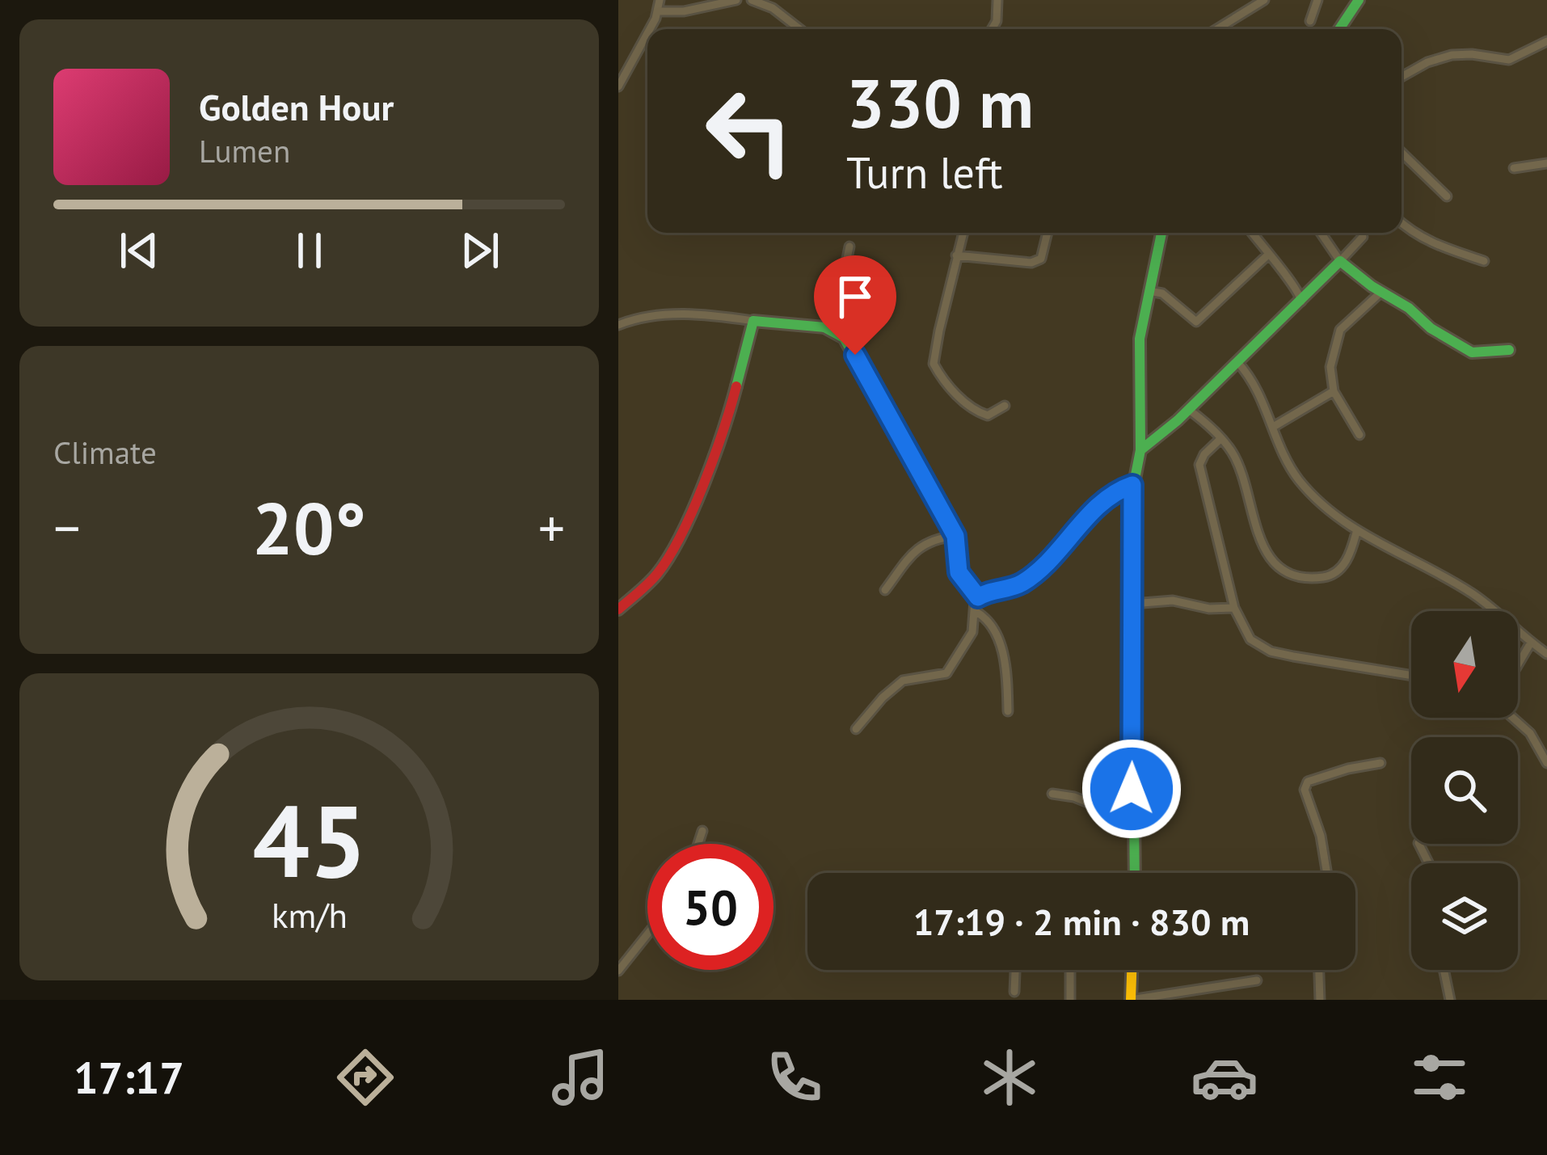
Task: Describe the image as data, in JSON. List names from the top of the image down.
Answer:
{
  "north": "bottom",
  "page": {
    "turn": ["330 m", "Turn left"],
    "song": ["Golden Hour", "Lumen"],
    "tile": "Climate",
    "heat": ["−", "20°", "+"],
    "limit": "50",
    "trip": "17:19 · 2 min · 830 m",
    "tabs": "17:17",
    "gauge": ["45", "km/h"]
  }
}
